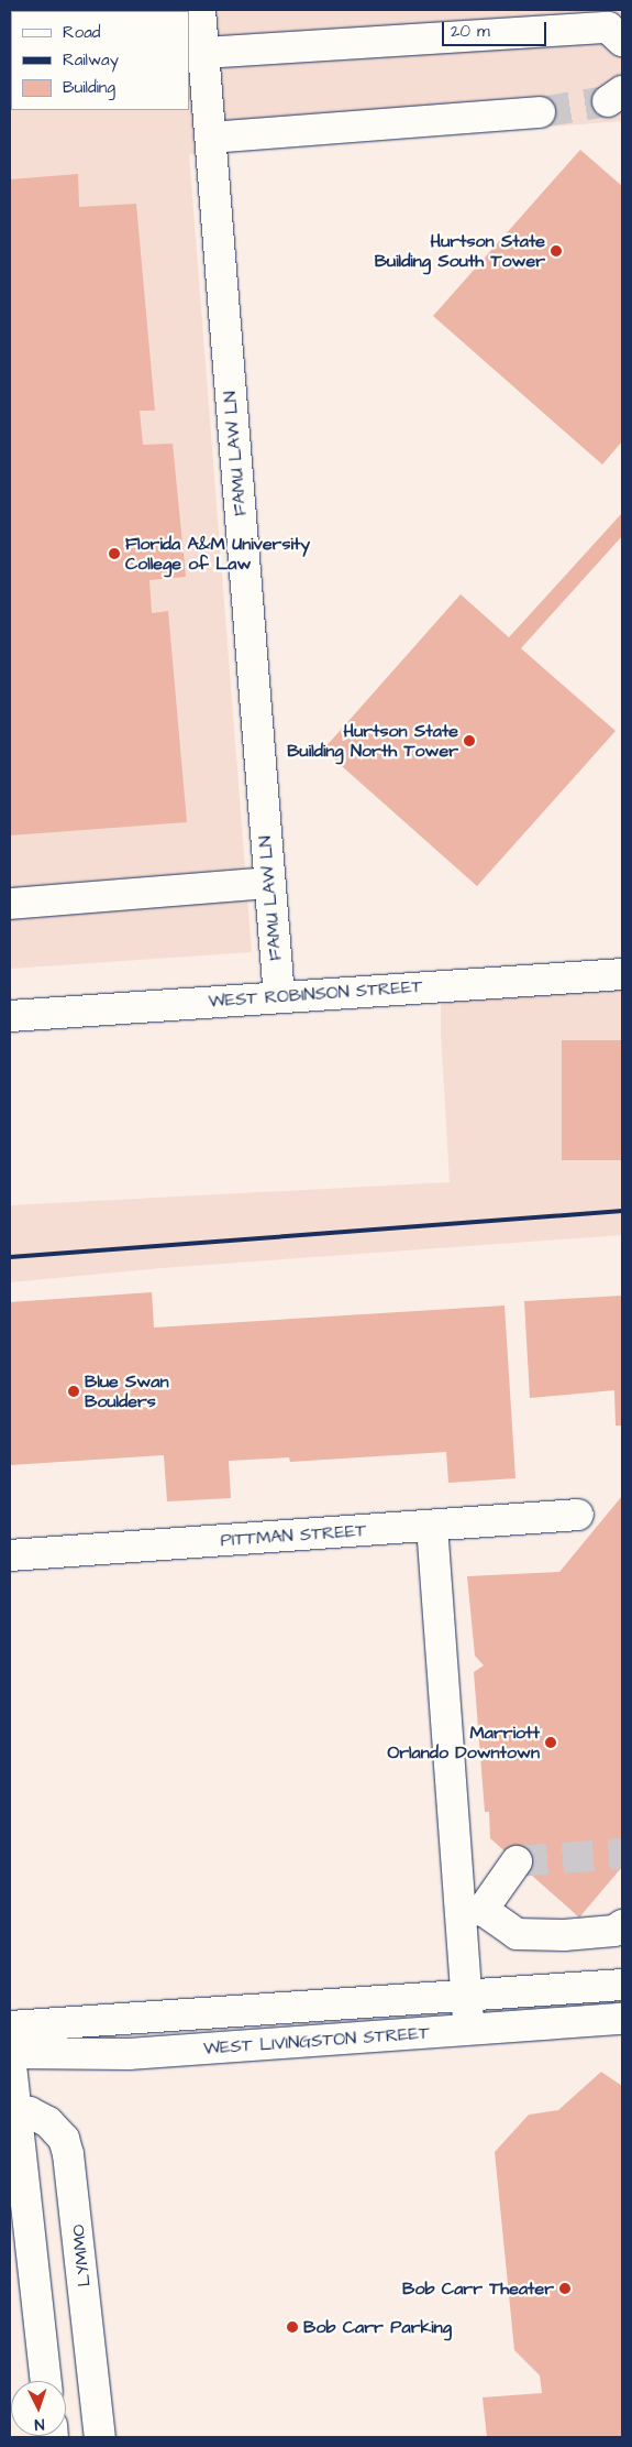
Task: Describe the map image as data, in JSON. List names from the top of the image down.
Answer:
{
  "streets": {
    "street": [
      "FAMU LAW LN",
      "WEST ROBINSON STREET",
      "PITTMAN STREET",
      "WEST LIVINGSTON STREET",
      "LYMMO"
    ]
  },
  "crossings": [
    ["FAMU LAW LN", "WEST ROBINSON STREET"]
  ],
  "places": [
    "Hurtson State Building South Tower",
    "Florida A&M University College of Law",
    "Hurtson State Building North Tower",
    "Blue Swan Boulders",
    "Marriott Orlando Downtown",
    "Bob Carr Theater",
    "Bob Carr Parking"
  ],
  "legend": ["Road", "Railway", "Building"],
  "scale_bar": "20 m",
  "north": "bottom"
}
